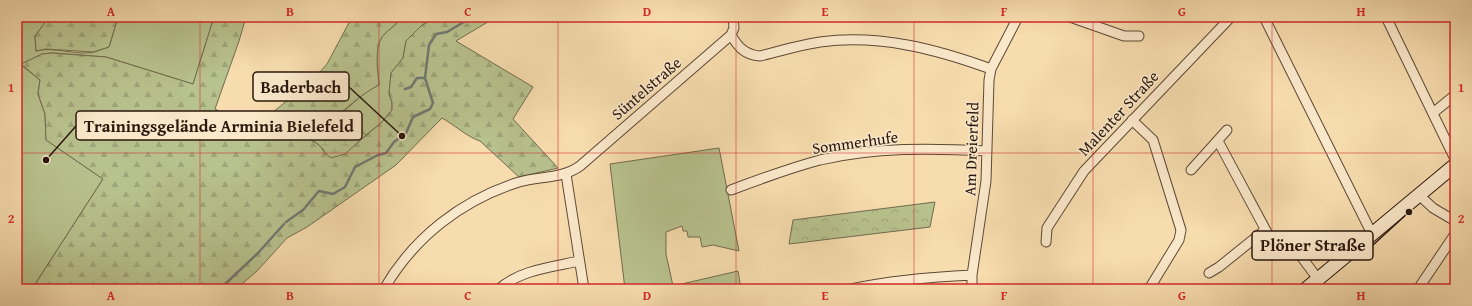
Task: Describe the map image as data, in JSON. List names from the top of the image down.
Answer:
{
  "streets": {
    "street": [
      "Süntelstraße",
      "Malenter Straße",
      "Sommerhufe",
      "Am Dreierfeld"
    ]
  },
  "crossings": [
    ["Sommerhufe", "Am Dreierfeld"]
  ],
  "places": ["Baderbach", "Trainingsgelände Arminia Bielefeld", "Plöner Straße"],
  "grid": {
    "columns": [
      "A",
      "B",
      "C",
      "D",
      "E",
      "F",
      "G",
      "H"
    ],
    "rows": ["1", "2"]
  }
}
